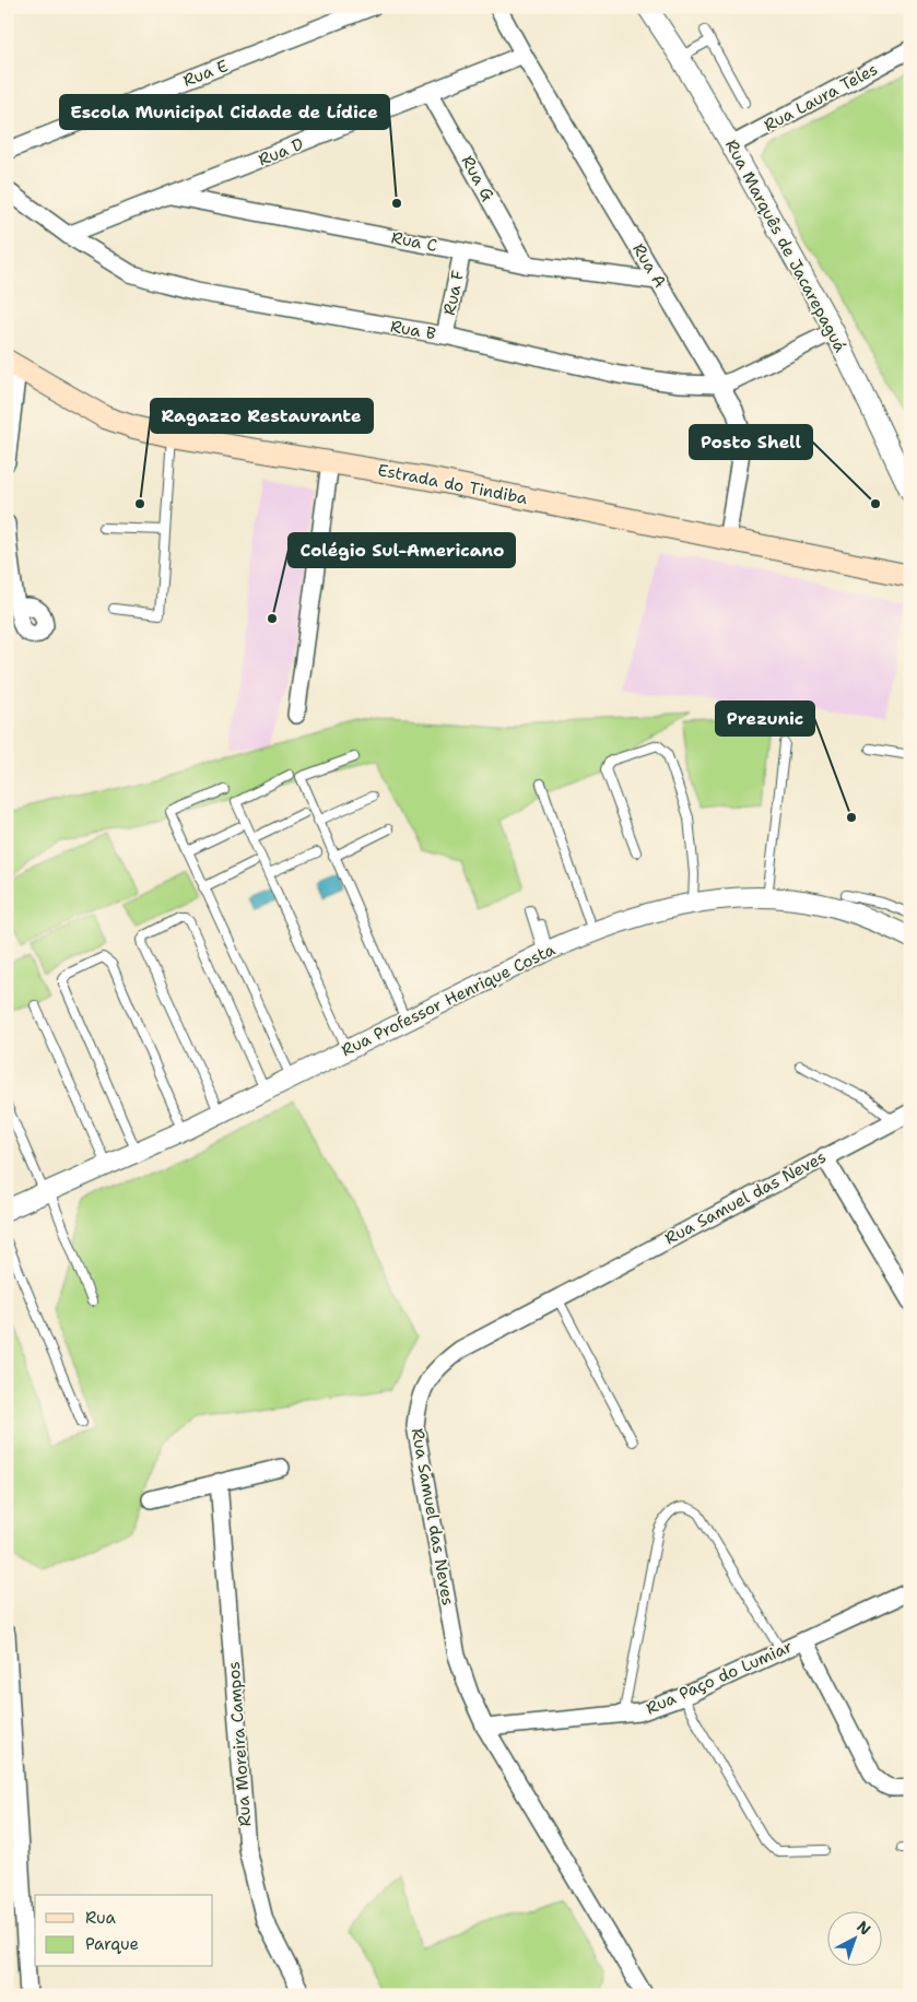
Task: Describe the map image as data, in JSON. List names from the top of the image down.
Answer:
{
  "streets": {
    "main road": ["Estrada do Tindiba"],
    "street": [
      "Rua E",
      "Rua Laura Teles",
      "Rua D",
      "Rua G",
      "Rua C",
      "Rua Marquês de Jacarepaguá",
      "Rua A",
      "Rua F",
      "Rua B",
      "Rua Professor Henrique Costa",
      "Rua Samuel das Neves",
      "Rua Paço do Lumiar",
      "Rua Moreira Campos"
    ]
  },
  "crossings": [
    ["Rua Laura Teles", "Rua Marquês de Jacarepaguá"],
    ["Rua D", "Rua G"],
    ["Rua D", "Rua C"],
    ["Rua D", "Rua A"],
    ["Rua D", "Rua B"],
    ["Rua G", "Rua C"],
    ["Rua C", "Rua A"],
    ["Rua C", "Rua F"],
    ["Rua Marquês de Jacarepaguá", "Rua B"],
    ["Rua A", "Rua B"],
    ["Rua A", "Estrada do Tindiba"],
    ["Rua F", "Rua B"],
    ["Rua Samuel das Neves", "Rua Paço do Lumiar"]
  ],
  "places": [
    "Escola Municipal Cidade de Lídice",
    "Ragazzo Restaurante",
    "Posto Shell",
    "Colégio Sul-Americano",
    "Prezunic"
  ],
  "legend": ["Rua", "Parque"],
  "north": "top right"
}
